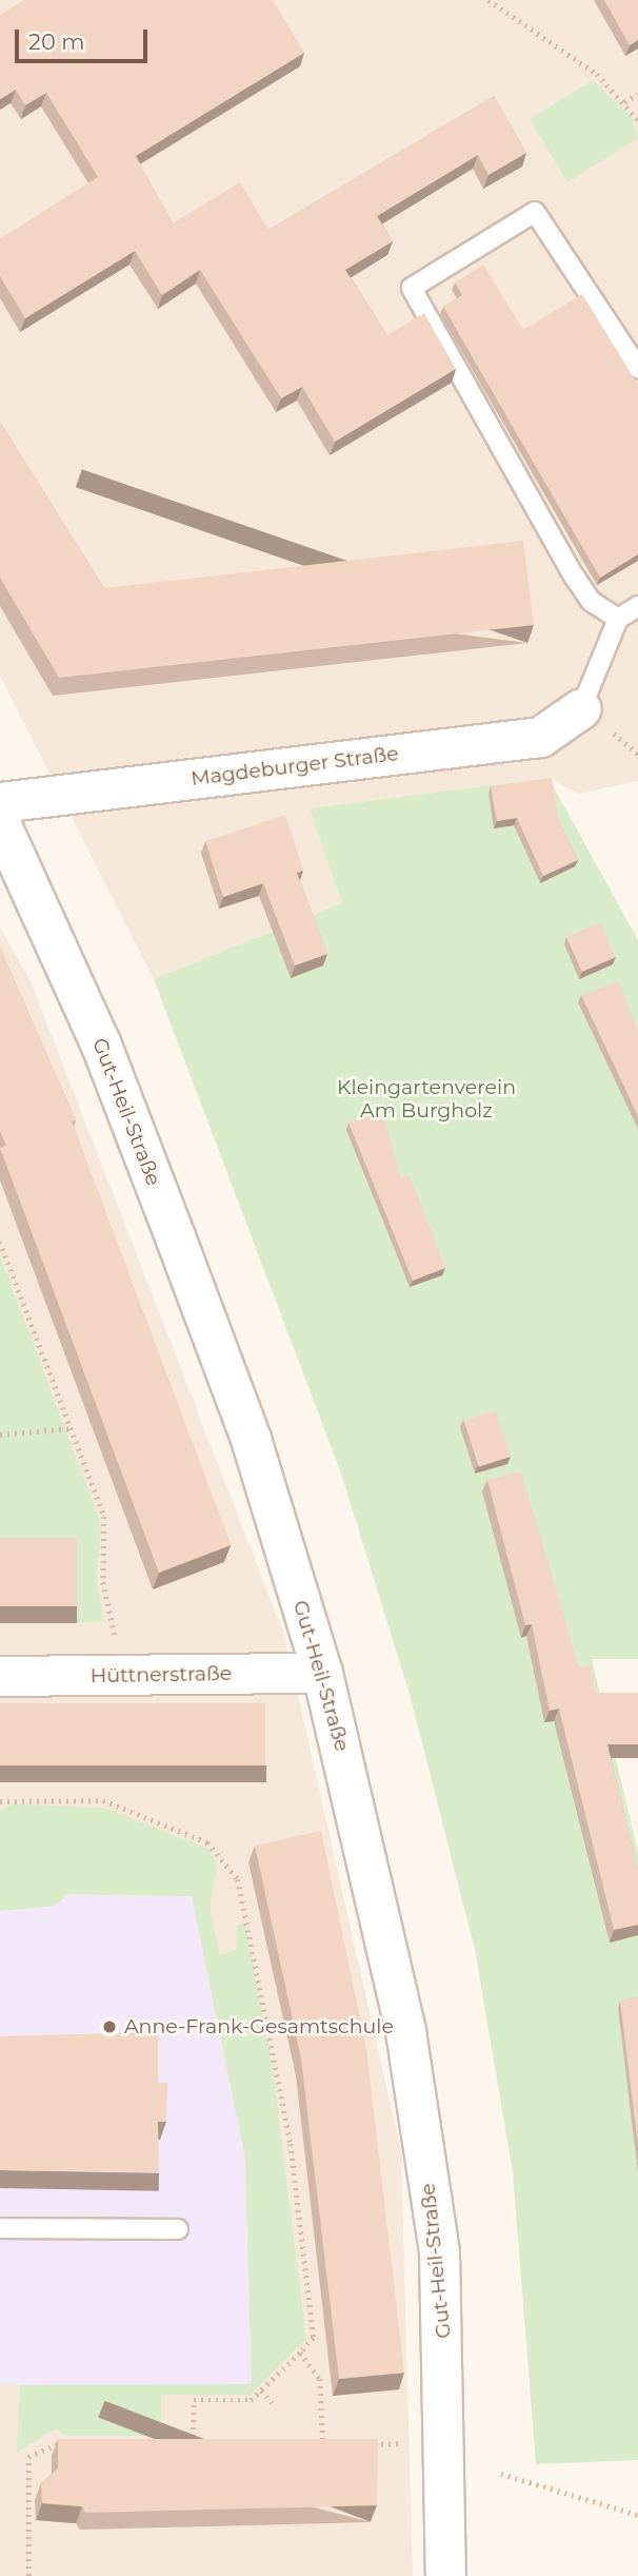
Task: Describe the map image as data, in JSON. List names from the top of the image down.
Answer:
{
  "streets": {
    "street": ["Magdeburger Straße", "Gut-Heil-Straße", "Hüttnerstraße"]
  },
  "crossings": [
    ["Gut-Heil-Straße", "Hüttnerstraße"]
  ],
  "parks": ["Kleingartenverein Am Burgholz"],
  "places": ["Anne-Frank-Gesamtschule"],
  "scale_bar": "20 m"
}
